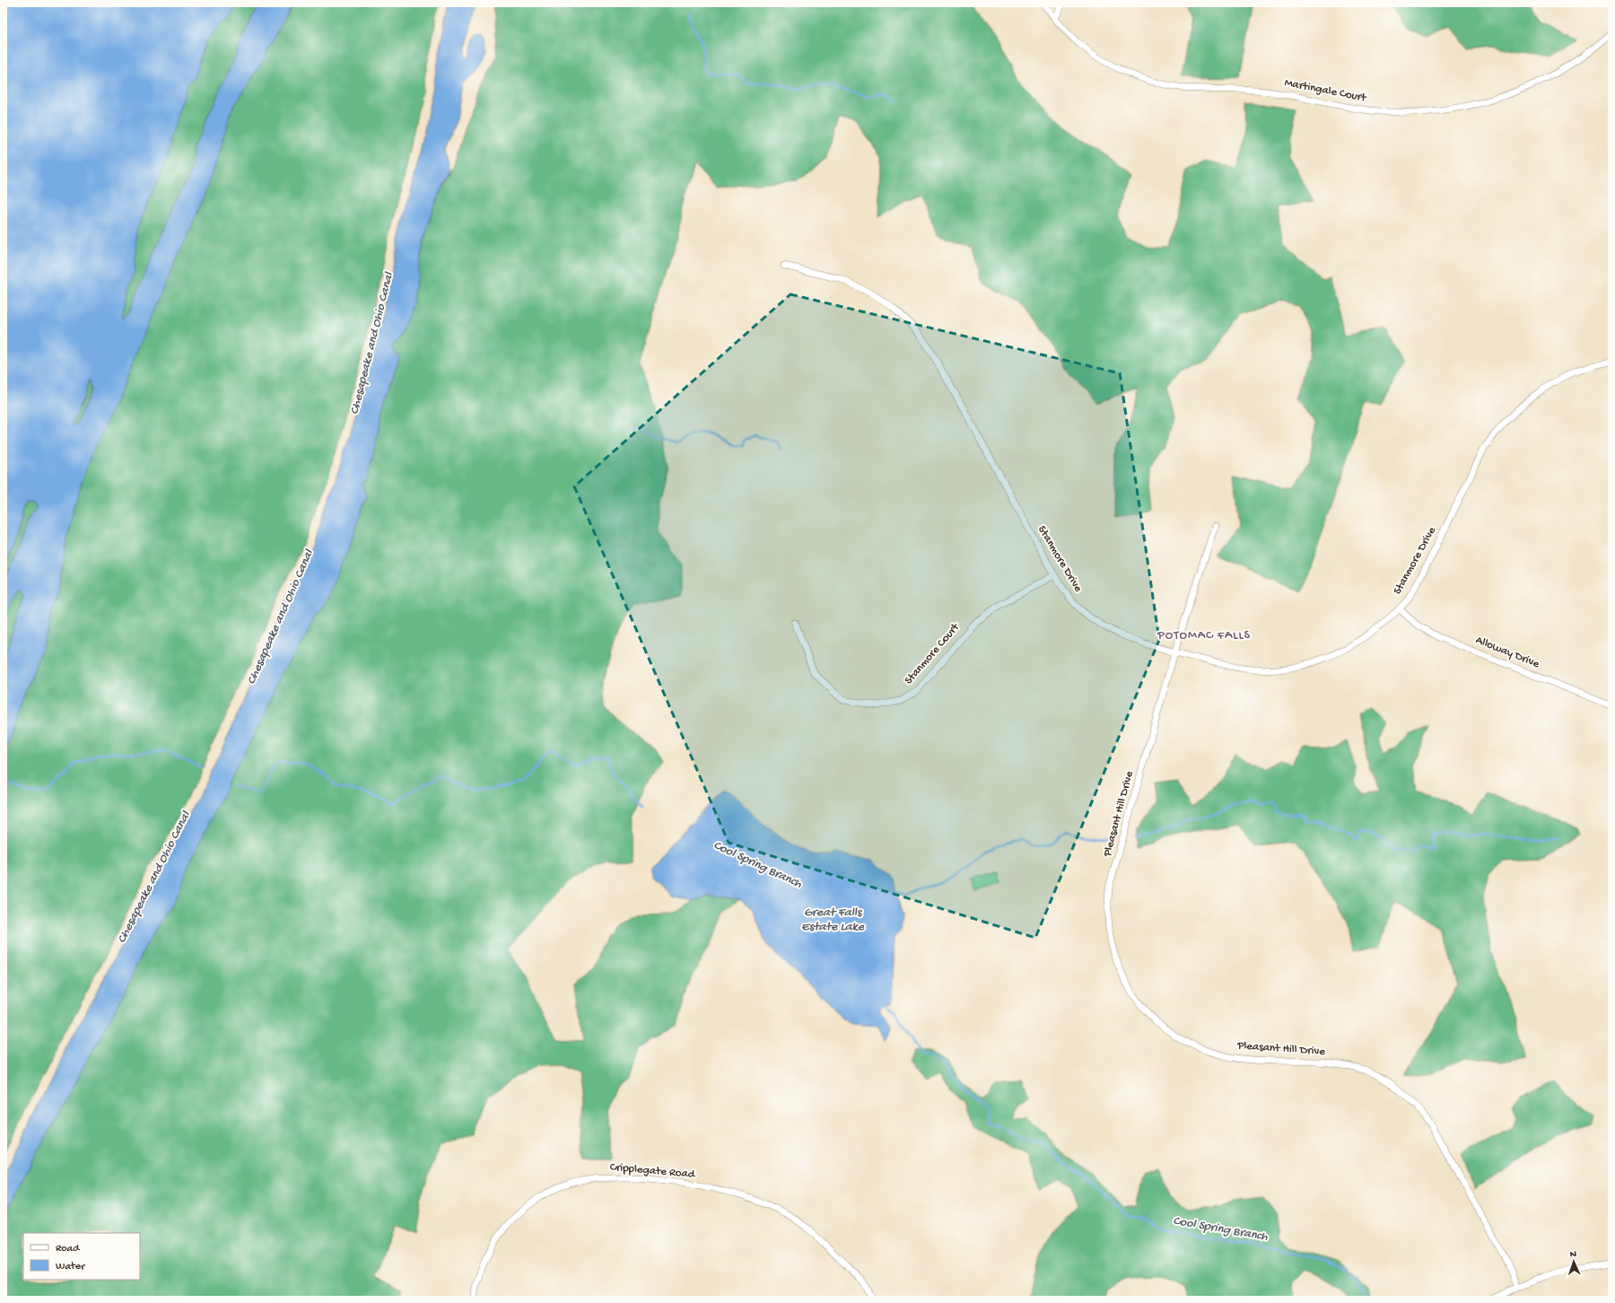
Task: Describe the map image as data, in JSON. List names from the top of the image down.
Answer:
{
  "streets": {
    "street": [
      "Martingale Court",
      "Stanmore Drive",
      "Alloway Drive",
      "Stanmore Court",
      "Pleasant Hill Drive",
      "Cripplegate Road"
    ]
  },
  "crossings": [
    ["Stanmore Drive", "Alloway Drive"],
    ["Stanmore Drive", "Stanmore Court"],
    ["Stanmore Drive", "Pleasant Hill Drive"]
  ],
  "districts": ["POTOMAC FALLS"],
  "water": ["Chesapeake and Ohio Canal", "Cool Spring Branch", "Great Falls Estate Lake"],
  "legend": ["Road", "Water"],
  "north": "top"
}
